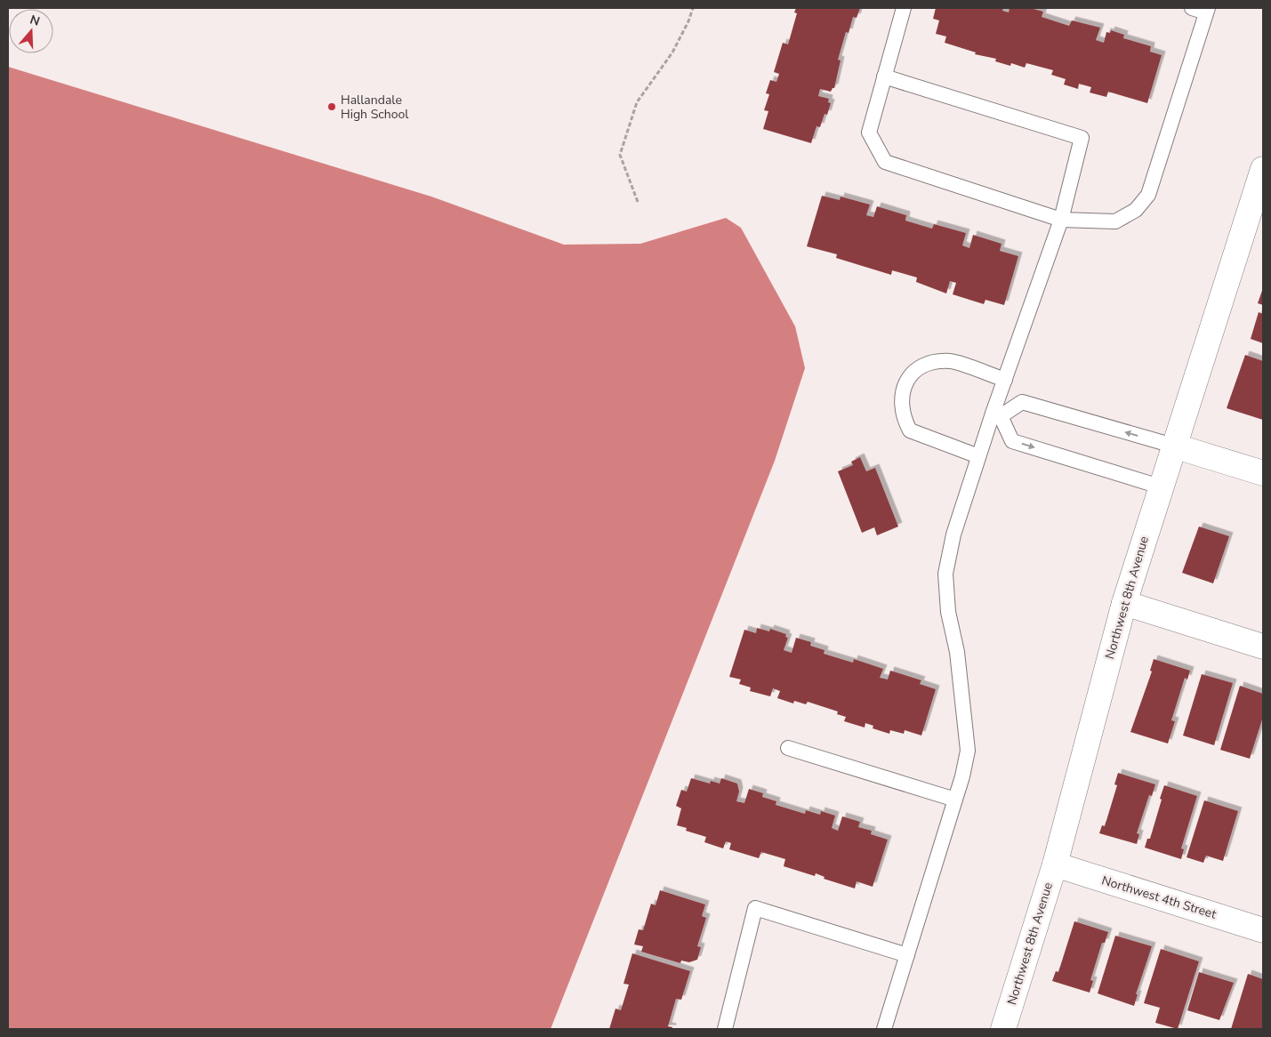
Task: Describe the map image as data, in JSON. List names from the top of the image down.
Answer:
{
  "streets": {
    "street": ["Northwest 8th Avenue", "Northwest 4th Street"]
  },
  "crossings": [
    ["Northwest 8th Avenue", "Northwest 4th Street"]
  ],
  "places": ["Hallandale High School"],
  "north": "top"
}
